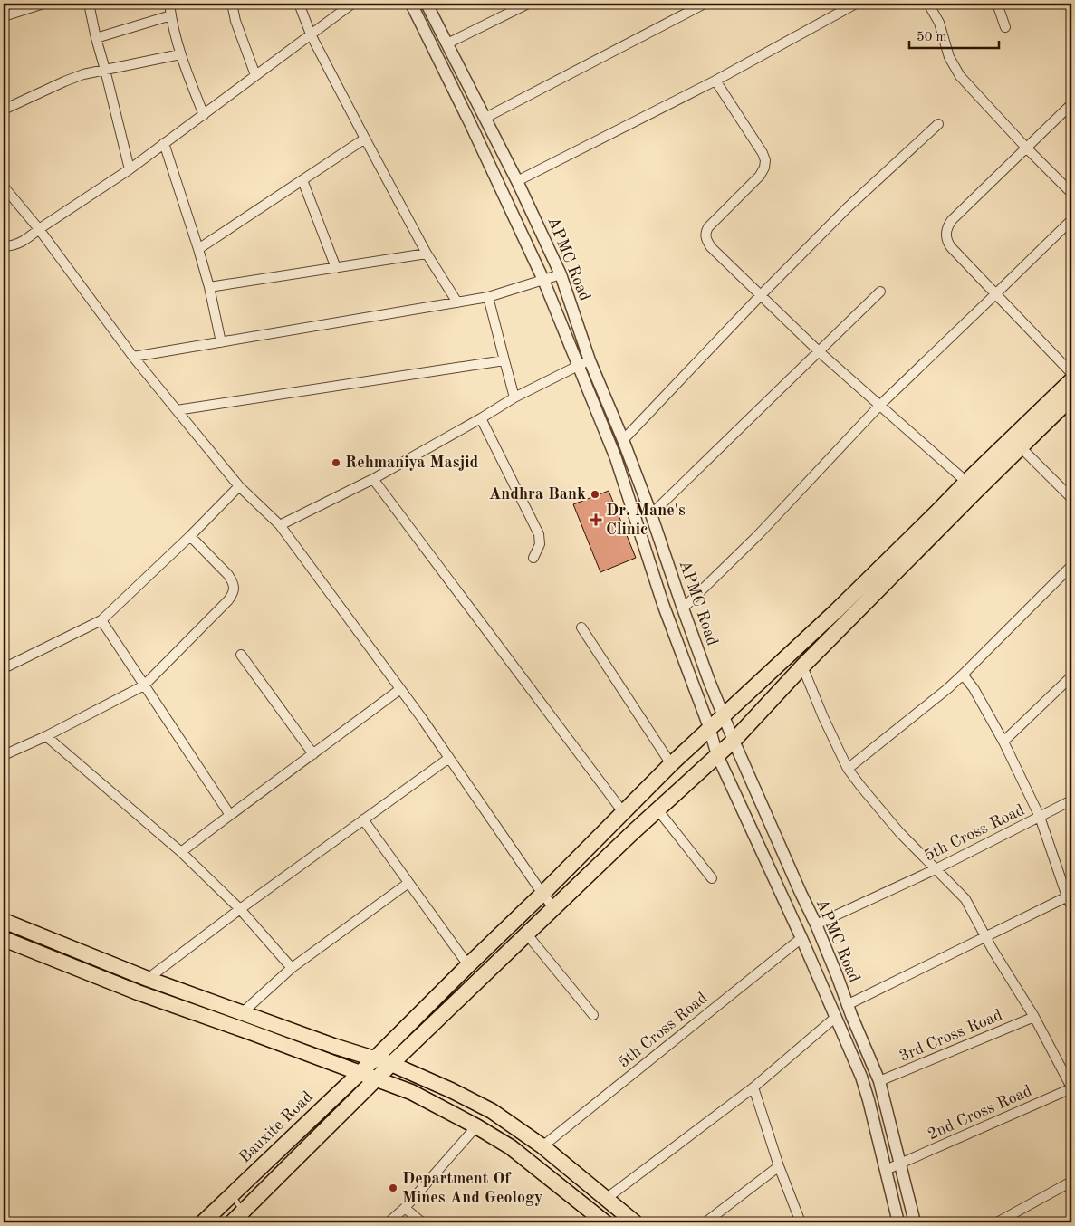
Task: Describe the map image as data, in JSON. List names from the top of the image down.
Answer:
{
  "streets": {
    "main road": ["Bauxite Road"],
    "street": [
      "APMC Road",
      "5th Cross Road",
      "3rd Cross Road",
      "2nd Cross Road"
    ]
  },
  "crossings": [
    ["APMC Road", "5th Cross Road"],
    ["APMC Road", "3rd Cross Road"],
    ["APMC Road", "2nd Cross Road"],
    ["APMC Road", "Bauxite Road"]
  ],
  "places": {
    "other": ["Rehmaniya Masjid", "Andhra Bank", "Department Of Mines And Geology"],
    "health": ["Dr. Mane's Clinic"]
  },
  "scale_bar": "50 m"
}
